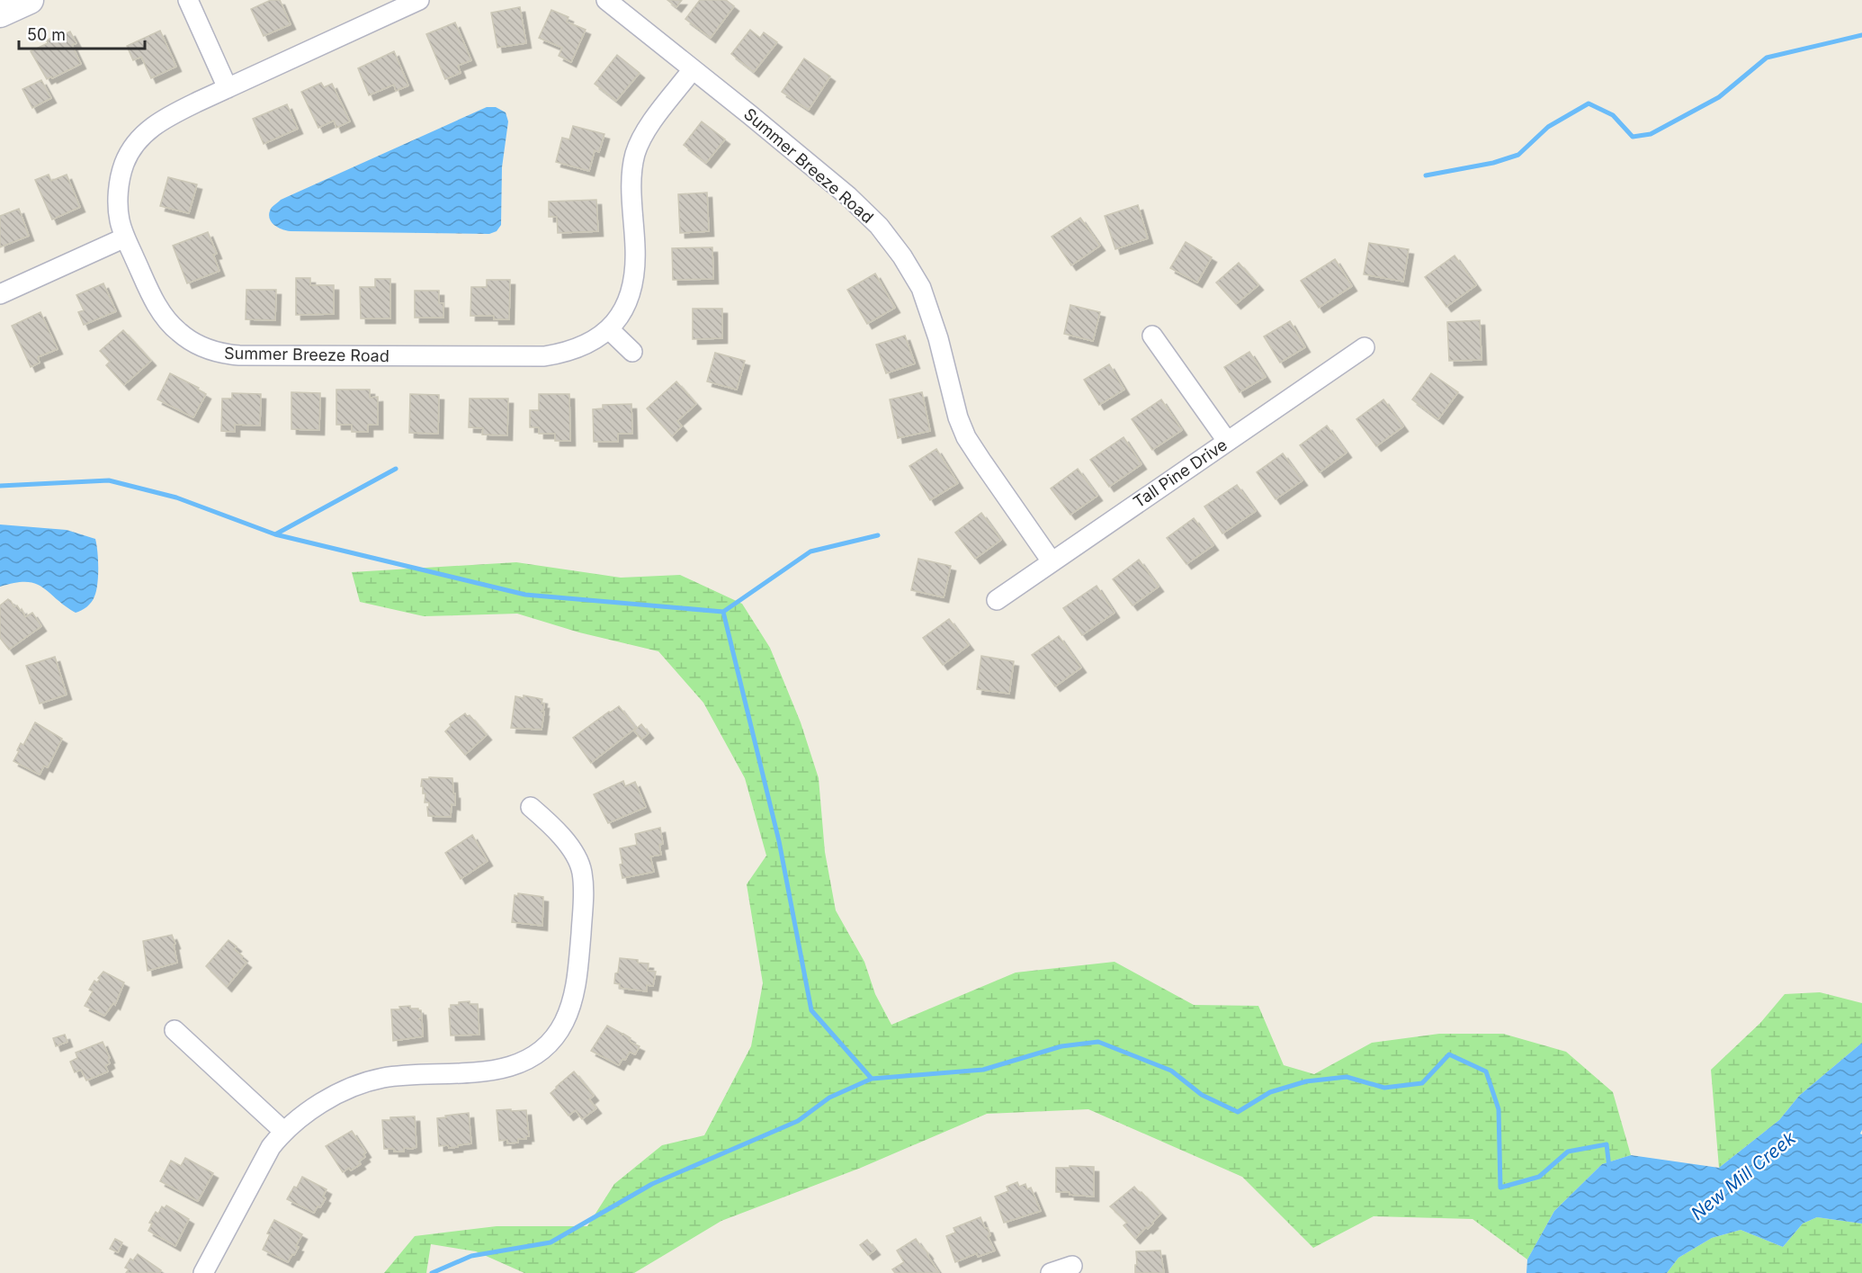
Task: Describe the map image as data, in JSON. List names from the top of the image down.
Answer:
{
  "streets": {
    "street": ["Summer Breeze Road", "Tall Pine Drive"]
  },
  "crossings": [
    ["Summer Breeze Road", "Tall Pine Drive"]
  ],
  "water": ["New Mill Creek"],
  "scale_bar": "50 m"
}
